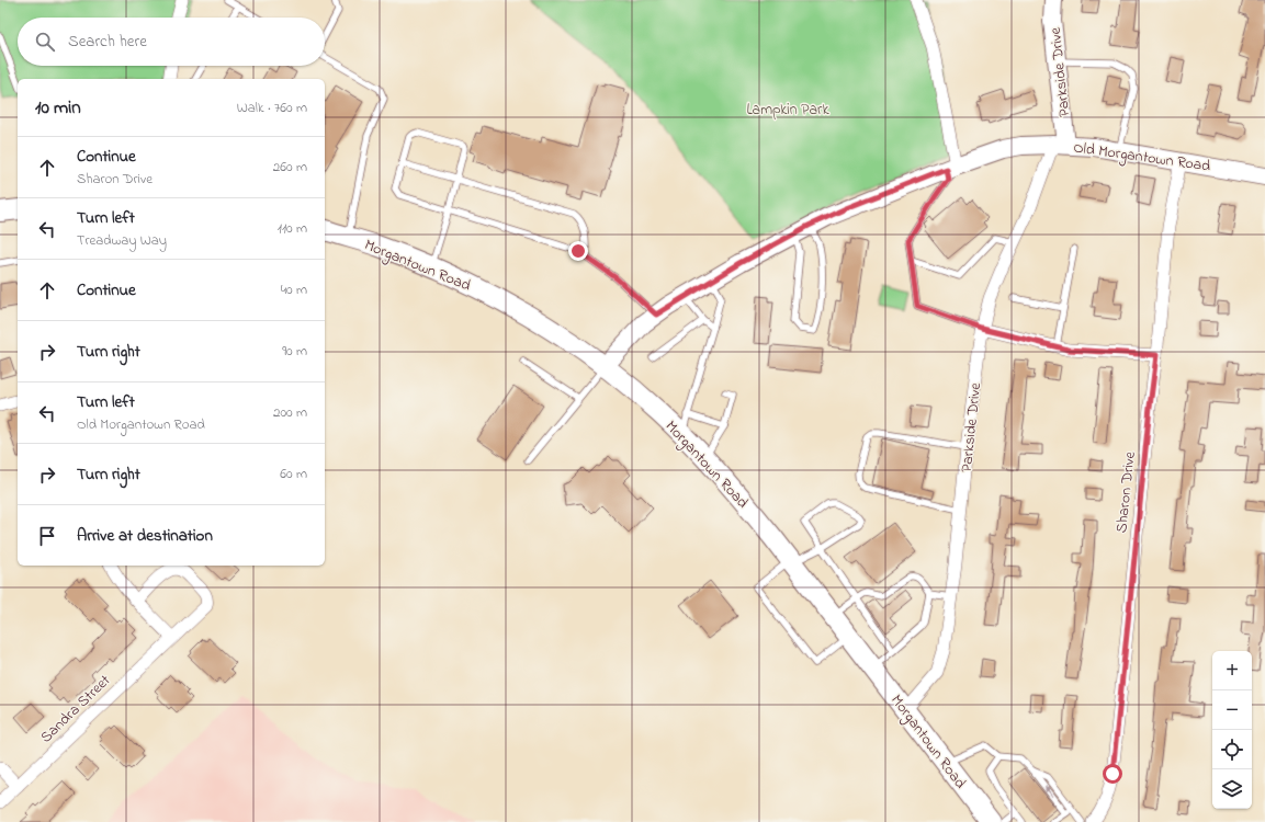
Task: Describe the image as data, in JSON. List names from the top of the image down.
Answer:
{
  "streets": {
    "main road": ["Morgantown Road"],
    "street": [
      "Parkside Drive",
      "Old Morgantown Road",
      "Sharon Drive",
      "Sandra Street"
    ]
  },
  "crossings": [
    ["Parkside Drive", "Old Morgantown Road"],
    ["Parkside Drive", "Morgantown Road"],
    ["Old Morgantown Road", "Morgantown Road"],
    ["Old Morgantown Road", "Sharon Drive"]
  ],
  "parks": ["Lampkin Park"],
  "page": {
    "search": "Search here",
    "heading": ["10 min", "Walk · 760 m"],
    "list": [
      ["Continue", "Sharon Drive", "260 m"],
      ["Turn left", "Treadway Way", "110 m"],
      ["Continue", "40 m"],
      ["Turn right", "90 m"],
      ["Turn left", "Old Morgantown Road", "200 m"],
      ["Turn right", "60 m"],
      "Arrive at destination"
    ],
    "map_buttons": ["+", "−"]
  }
}
